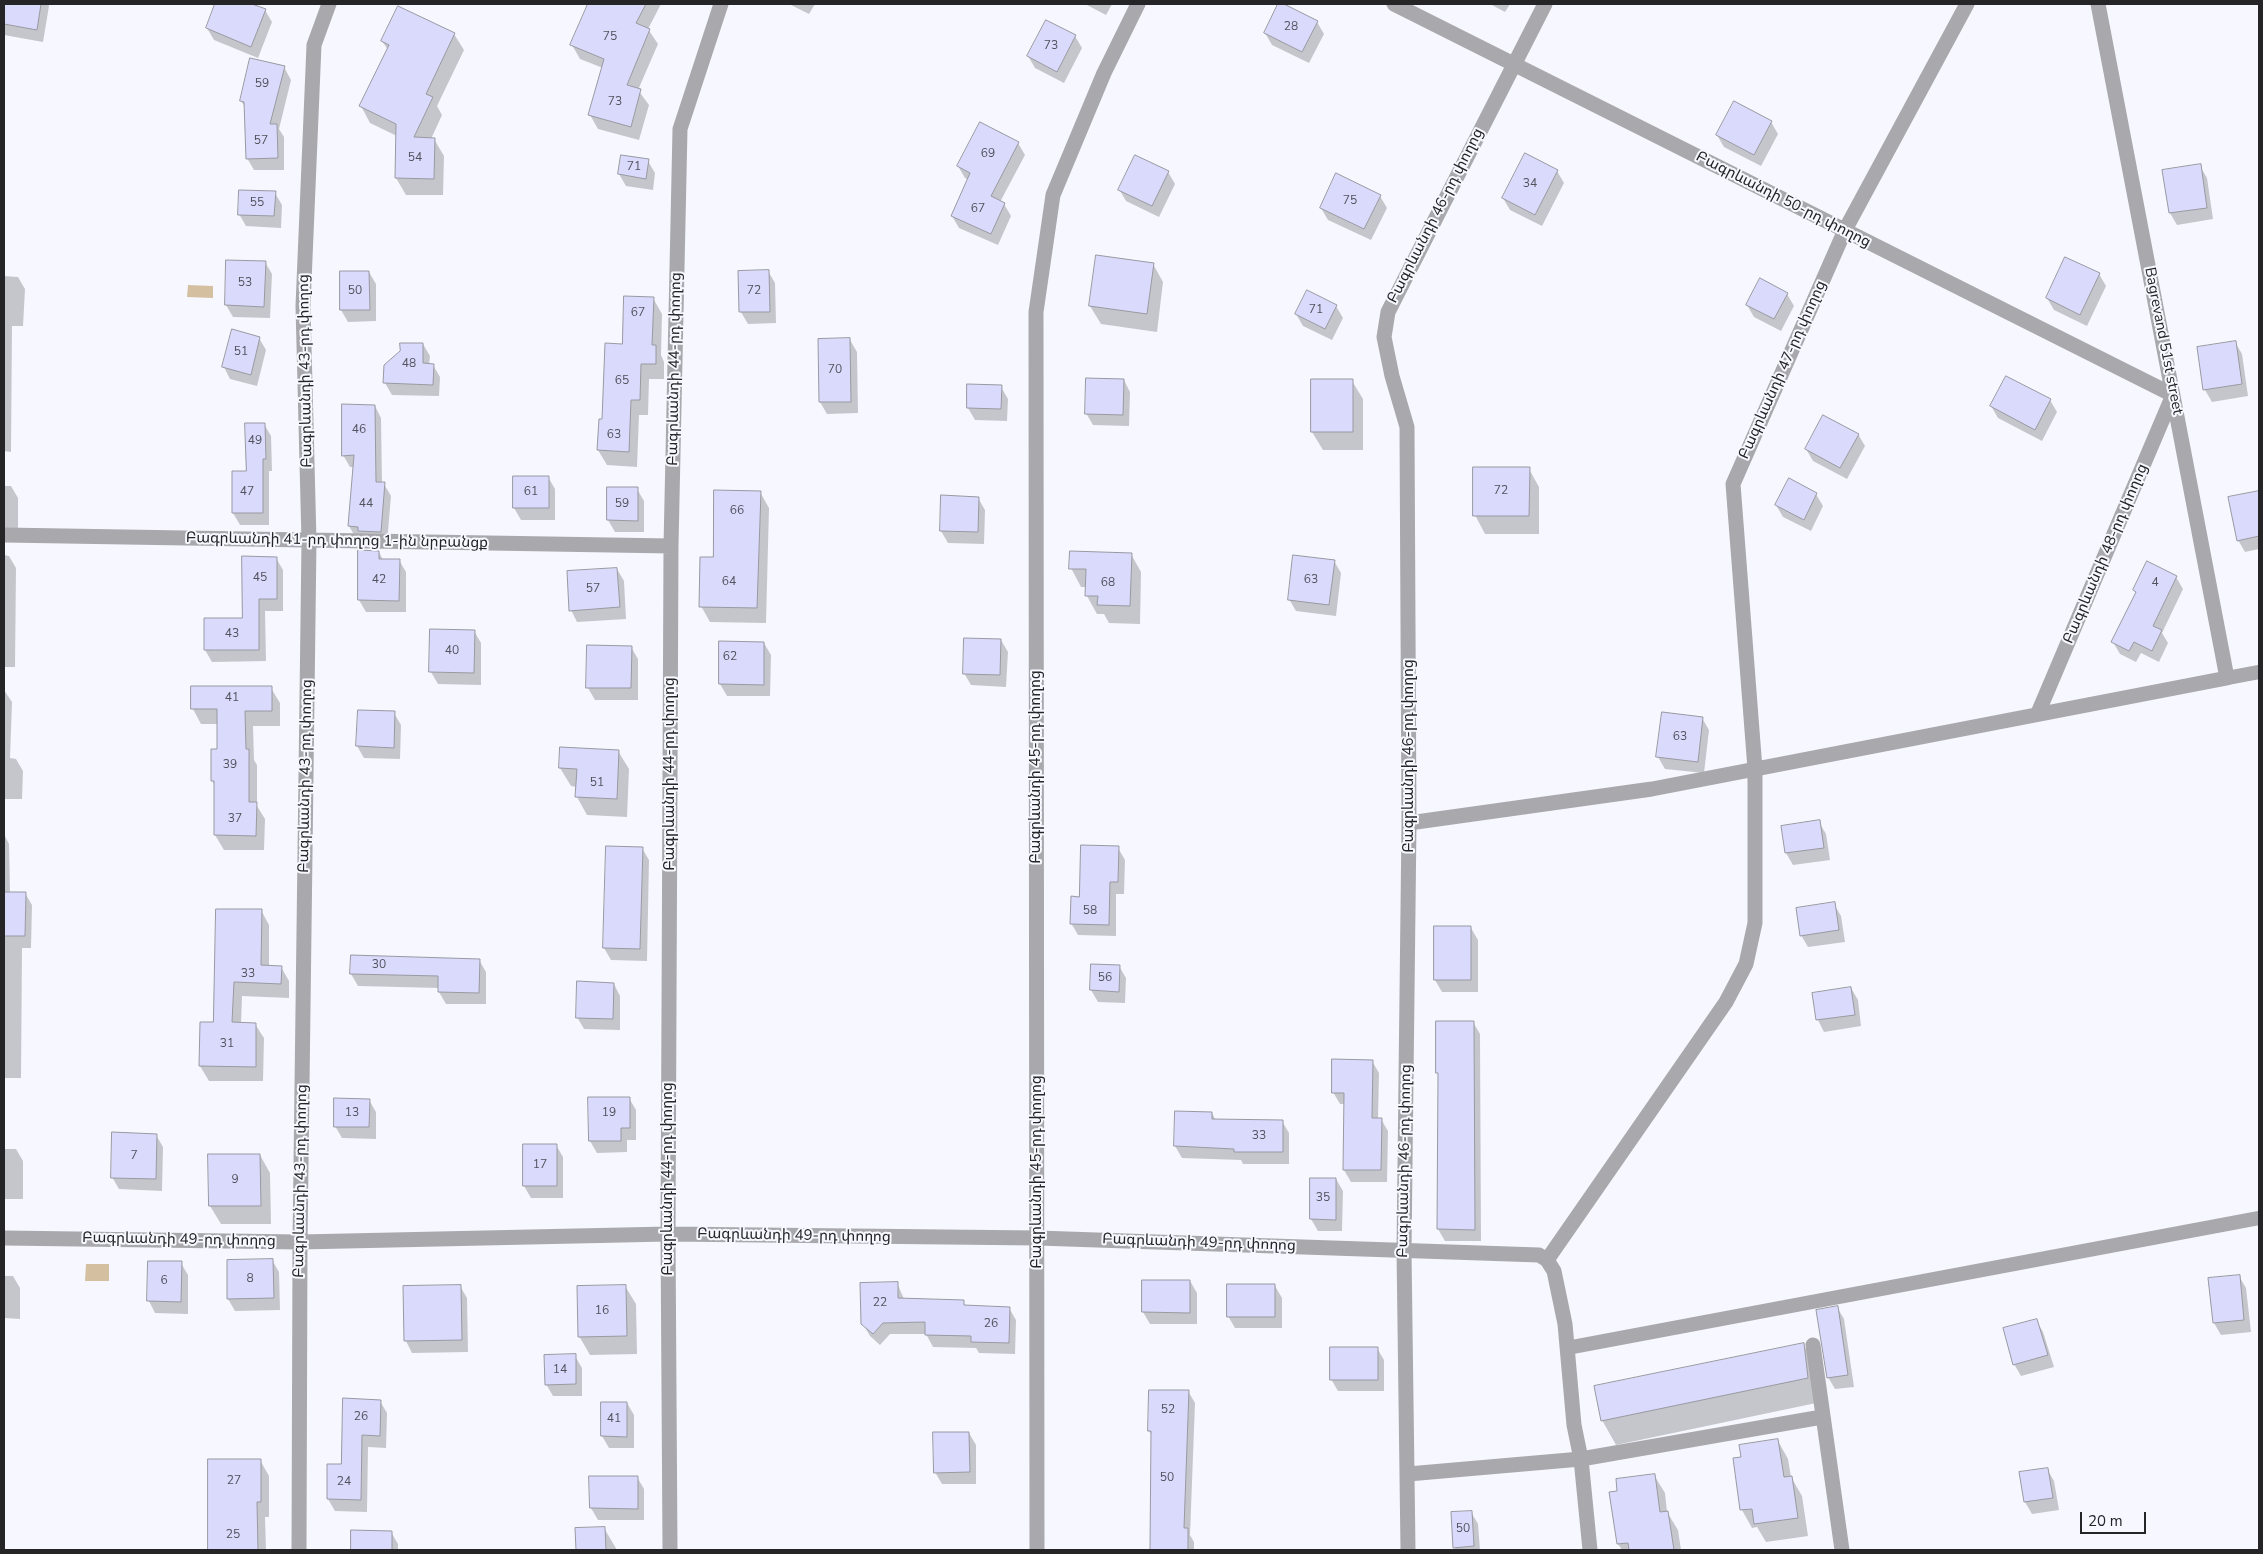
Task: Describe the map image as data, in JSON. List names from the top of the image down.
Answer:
{
  "streets": {
    "street": [
      "Բագրևանդի 50-րդ փողոց",
      "Բագրևանդի 46-րդ փողոց",
      "Bagrevand 51st street",
      "Բագրևանդի 44-րդ փողոց",
      "Բագրևանդի 47-րդ փողոց",
      "Բագրևանդի 43-րդ փողոց",
      "Բագրևանդի 41-րդ փողոց 1-ին նրբանցք",
      "Բագրևանդի 48-րդ փողոց",
      "Բագրևանդի 45-րդ փողոց",
      "Բագրևանդի 49-րդ փողոց"
    ]
  },
  "crossings": [
    ["Բագրևանդի 50-րդ փողոց", "Բագրևանդի 46-րդ փողոց"],
    ["Բագրևանդի 50-րդ փողոց", "Bagrevand 51st street"],
    ["Բագրևանդի 50-րդ փողոց", "Բագրևանդի 47-րդ փողոց"],
    ["Բագրևանդի 50-րդ փողոց", "Բագրևանդի 48-րդ փողոց"],
    ["Բագրևանդի 46-րդ փողոց", "Բագրևանդի 49-րդ փողոց"],
    ["Bagrevand 51st street", "Բագրևանդի 48-րդ փողոց"],
    ["Բագրևանդի 44-րդ փողոց", "Բագրևանդի 41-րդ փողոց 1-ին նրբանցք"],
    ["Բագրևանդի 44-րդ փողոց", "Բագրևանդի 49-րդ փողոց"],
    ["Բագրևանդի 47-րդ փողոց", "Բագրևանդի 49-րդ փողոց"],
    ["Բագրևանդի 43-րդ փողոց", "Բագրևանդի 41-րդ փողոց 1-ին նրբանցք"],
    ["Բագրևանդի 43-րդ փողոց", "Բագրևանդի 49-րդ փողոց"],
    ["Բագրևանդի 45-րդ փողոց", "Բագրևանդի 49-րդ փողոց"]
  ],
  "house_numbers": [
    "28",
    "75",
    "73",
    "59",
    "73",
    "57",
    "69",
    "54",
    "71",
    "34",
    "75",
    "55",
    "67",
    "53",
    "50",
    "72",
    "71",
    "67",
    "51",
    "48",
    "70",
    "65",
    "46",
    "63",
    "49",
    "72",
    "47",
    "61",
    "44",
    "59",
    "66",
    "45",
    "42",
    "63",
    "64",
    "68",
    "4",
    "57",
    "43",
    "40",
    "62",
    "41",
    "63",
    "39",
    "51",
    "37",
    "58",
    "30",
    "33",
    "56",
    "31",
    "13",
    "19",
    "33",
    "7",
    "17",
    "9",
    "35",
    "8",
    "6",
    "22",
    "16",
    "26",
    "14",
    "52",
    "26",
    "41",
    "50",
    "27",
    "24",
    "50",
    "25"
  ],
  "scale_bar": "20 m"
}
